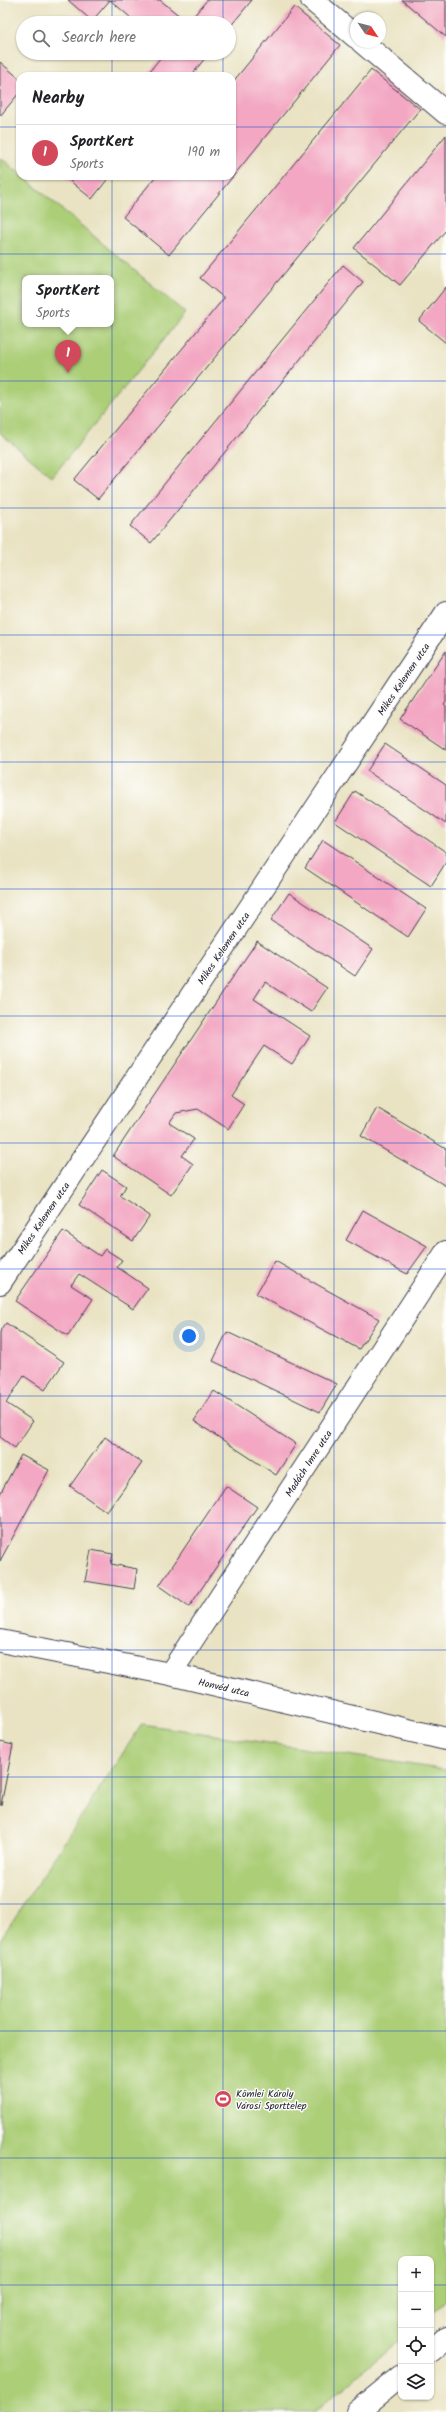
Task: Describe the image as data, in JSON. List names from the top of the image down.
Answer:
{
  "streets": {
    "street": ["Mikes Kelemen utca", "Madách Imre utca", "Honvéd utca"]
  },
  "crossings": [
    ["Madách Imre utca", "Honvéd utca"]
  ],
  "places": {
    "sports": ["Kömlei Károly Városi Sporttelep"]
  },
  "north": "bottom right",
  "page": {
    "search": "Search here",
    "heading": "Nearby",
    "list": [
      {
        "mark": "1",
        "name": "SportKert",
        "note": "Sports",
        "value": "190 m"
      }
    ],
    "popup": ["SportKert", "Sports"],
    "pins": "1",
    "map_buttons": ["+", "−"]
  }
}
